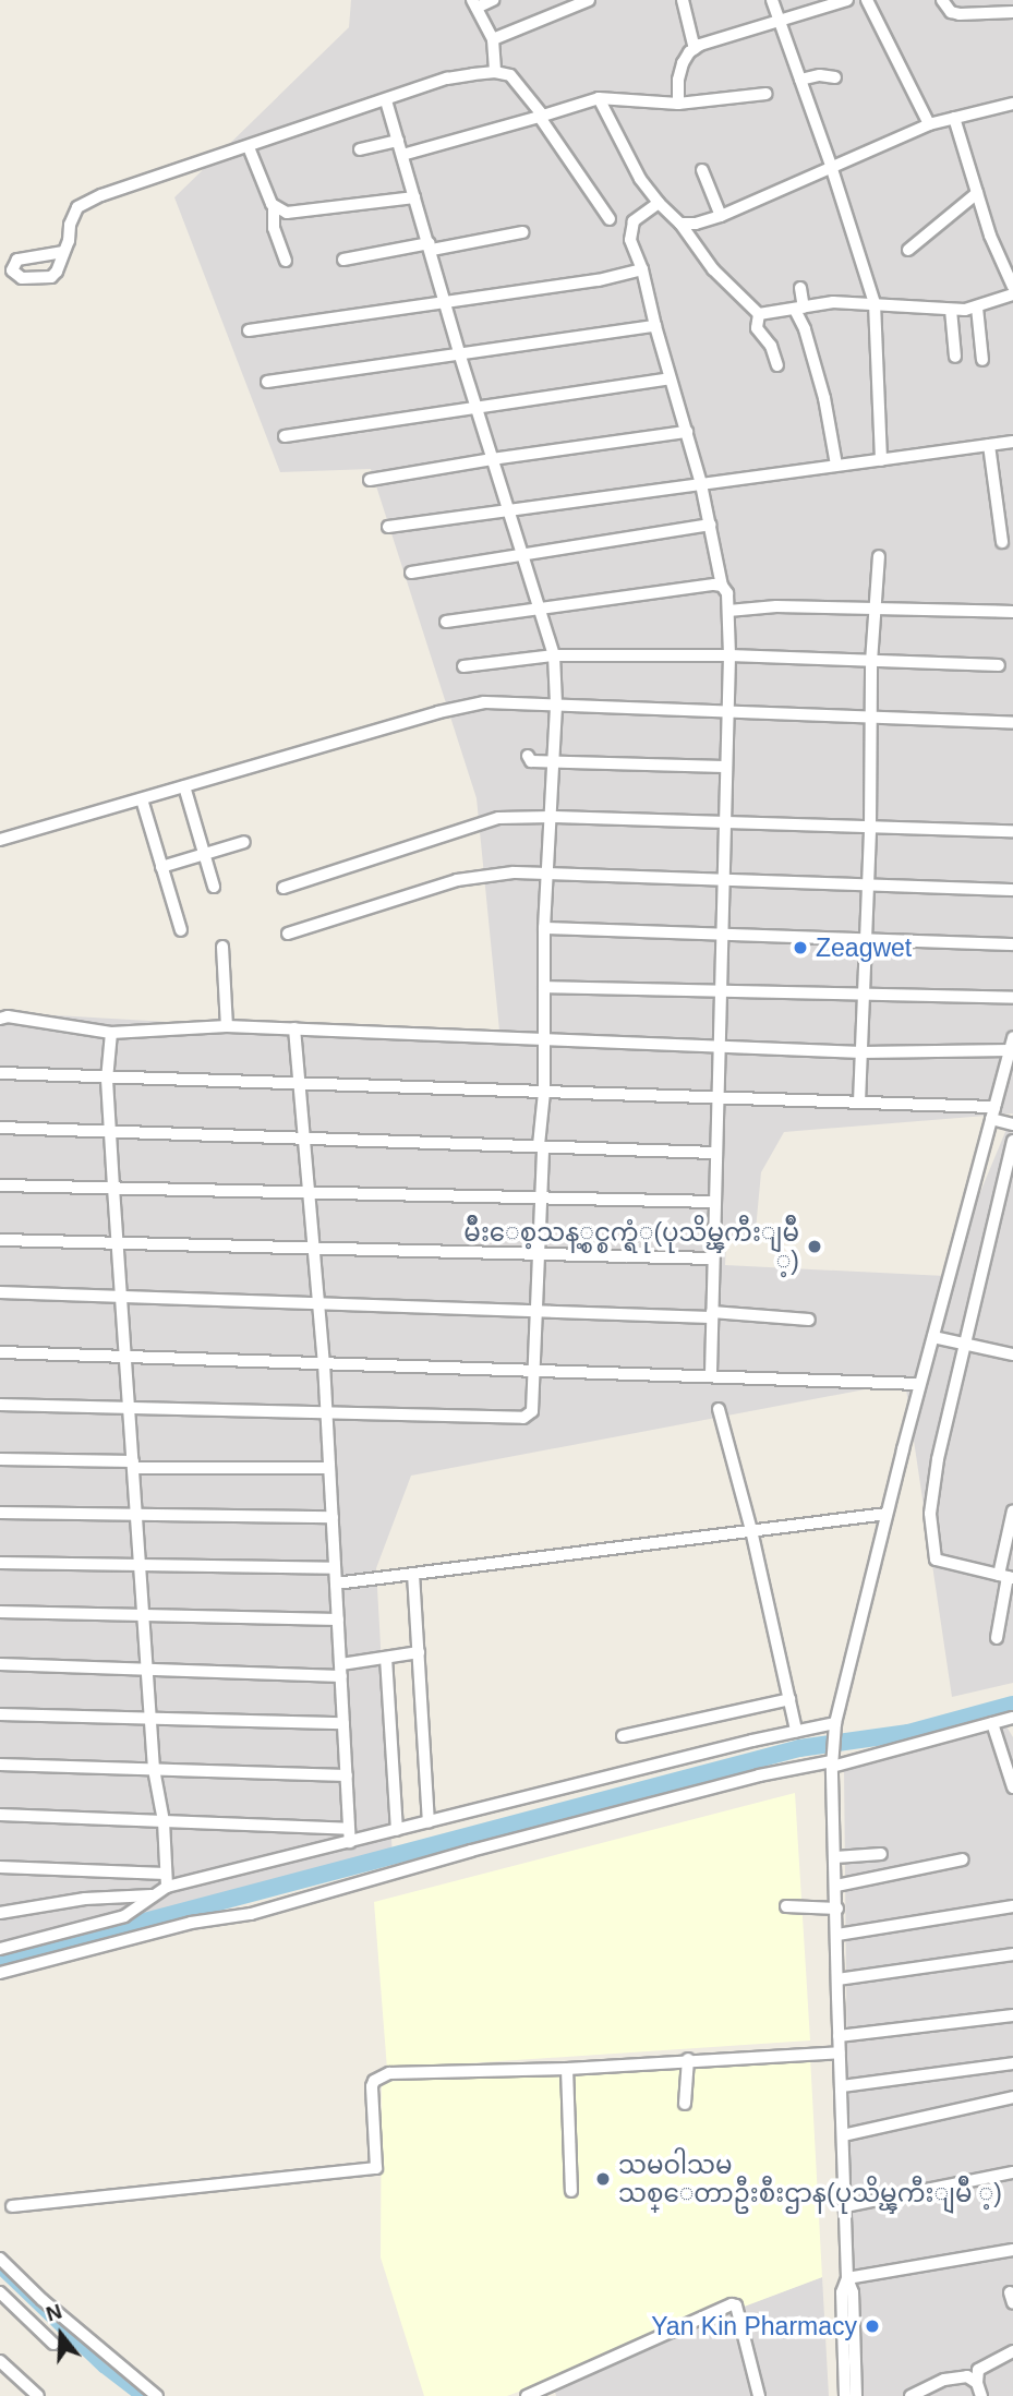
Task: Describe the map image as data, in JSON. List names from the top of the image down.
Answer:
{
  "places": [
    "Zeagwet",
    "မ်ိဳးေစ့သန့္စင္စက္ရံု(ပုသိမ္ၾကီးျမိဳ ့)",
    "သမဝါသမ သစ္ေတာဦးစီးဌာန(ပုသိမ္ၾကီးျမိဳ ့)",
    "Yan Kin Pharmacy"
  ],
  "north": "top"
}
